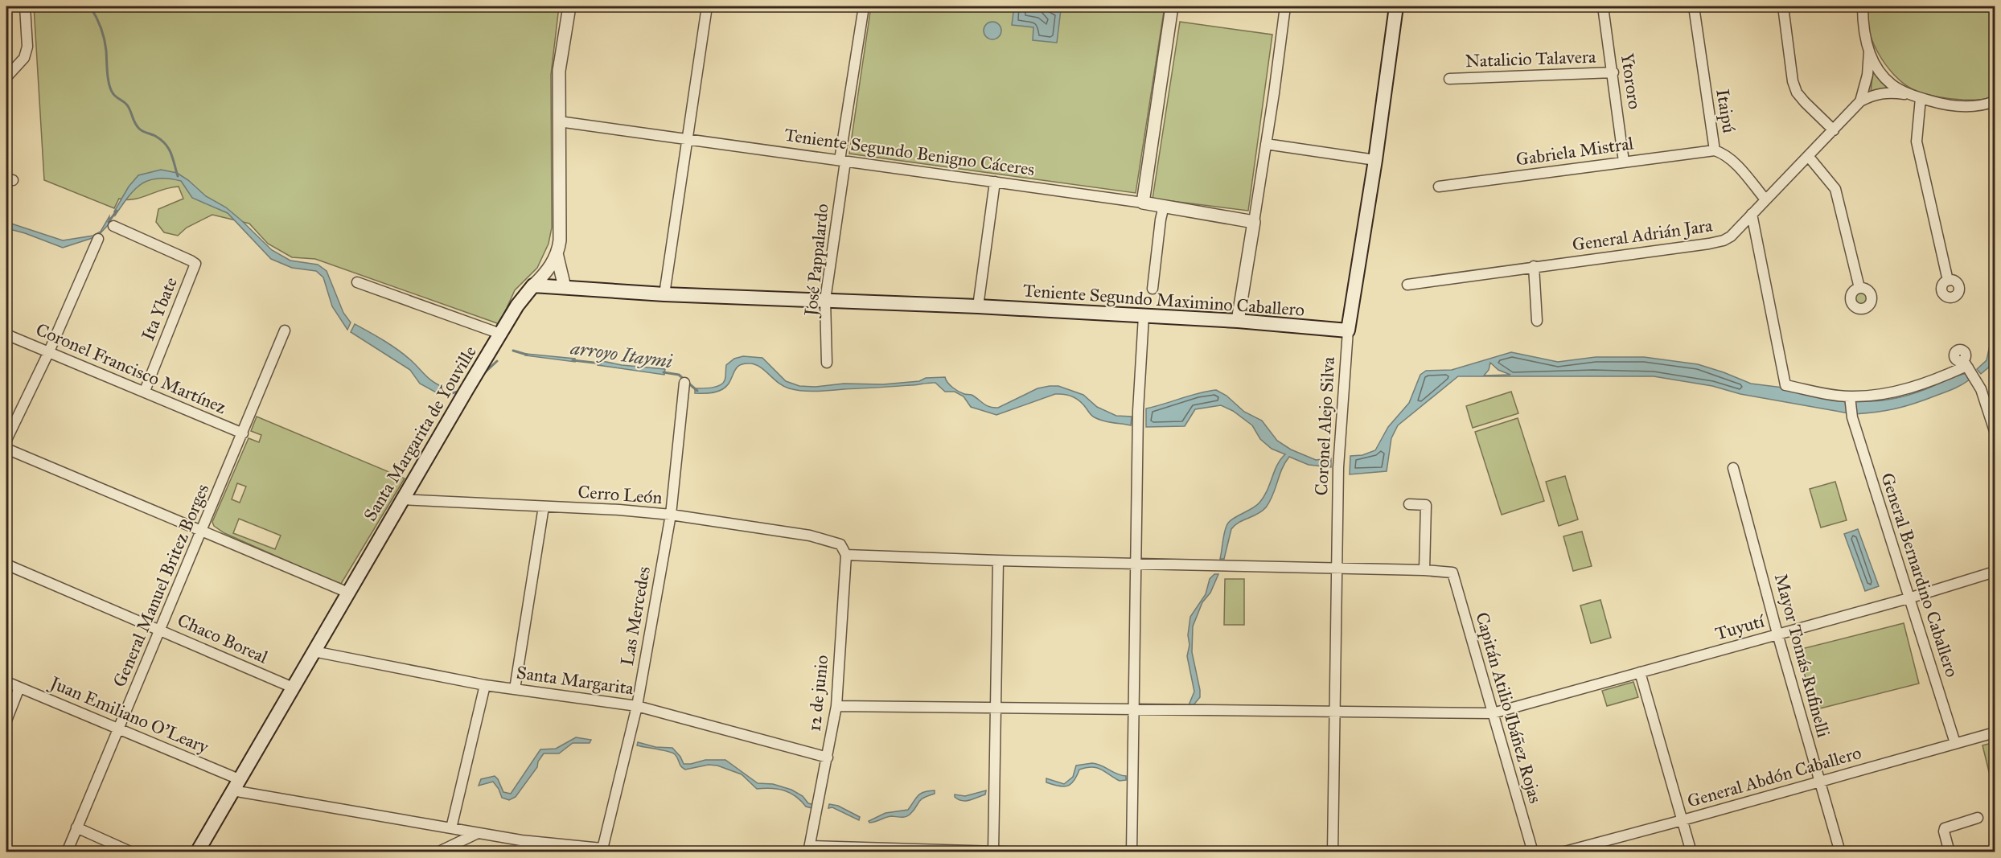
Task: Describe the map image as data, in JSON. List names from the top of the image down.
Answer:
{
  "streets": {
    "main road": ["Teniente Segundo Maximino Caballero", "Coronel Alejo Silva", "Santa Margarita de Youville"],
    "street": [
      "Natalicio Talavera",
      "Ytororo",
      "Itaipú",
      "Gabriela Mistral",
      "Teniente Segundo Benigno Cáceres",
      "General Adrián Jara",
      "José Pappalardo",
      "Ita Ybate",
      "Coronel Francisco Martínez",
      "Cerro León",
      "General Bernardino Caballero",
      "General Manuel Britez Borges",
      "Las Mercedes",
      "Tuyutí",
      "Chaco Boreal",
      "Mayor Tomás Rufinelli",
      "Santa Margarita",
      "12 de junio",
      "Capitán Atilio Ibáñez Rojas",
      "Juan Emiliano O'Leary",
      "General Abdón Caballero"
    ]
  },
  "crossings": [
    ["Natalicio Talavera", "Ytororo"],
    ["Ytororo", "Gabriela Mistral"],
    ["Itaipú", "Gabriela Mistral"],
    ["Itaipú", "General Adrián Jara"],
    ["Teniente Segundo Benigno Cáceres", "José Pappalardo"],
    ["Teniente Segundo Benigno Cáceres", "Santa Margarita de Youville"],
    ["José Pappalardo", "Teniente Segundo Maximino Caballero"],
    ["Teniente Segundo Maximino Caballero", "Coronel Alejo Silva"],
    ["Teniente Segundo Maximino Caballero", "Santa Margarita de Youville"],
    ["Ita Ybate", "Coronel Francisco Martínez"],
    ["Coronel Francisco Martínez", "General Manuel Britez Borges"],
    ["Coronel Alejo Silva", "Tuyutí"],
    ["Santa Margarita de Youville", "Cerro León"],
    ["Santa Margarita de Youville", "Chaco Boreal"],
    ["Santa Margarita de Youville", "Santa Margarita"],
    ["Santa Margarita de Youville", "Juan Emiliano O'Leary"],
    ["Cerro León", "Las Mercedes"],
    ["Cerro León", "12 de junio"],
    ["General Bernardino Caballero", "Tuyutí"],
    ["General Bernardino Caballero", "General Abdón Caballero"],
    ["General Manuel Britez Borges", "Chaco Boreal"],
    ["General Manuel Britez Borges", "Juan Emiliano O'Leary"],
    ["Las Mercedes", "Santa Margarita"],
    ["Las Mercedes", "Juan Emiliano O'Leary"],
    ["Tuyutí", "Mayor Tomás Rufinelli"],
    ["Tuyutí", "12 de junio"],
    ["Tuyutí", "Capitán Atilio Ibáñez Rojas"],
    ["Mayor Tomás Rufinelli", "General Abdón Caballero"],
    ["Santa Margarita", "12 de junio"]
  ],
  "water": ["arroyo Itaymi"]
}
